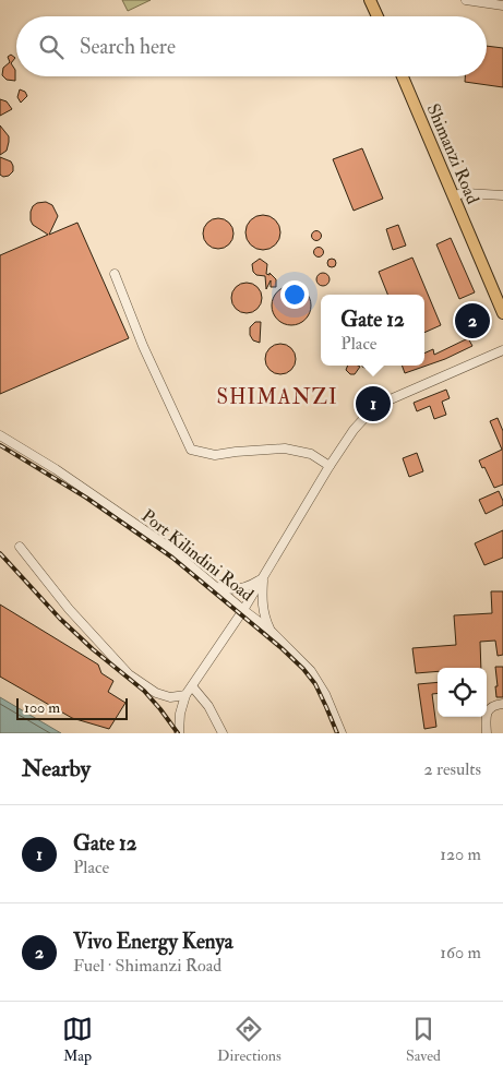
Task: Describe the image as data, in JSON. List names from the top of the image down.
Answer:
{
  "streets": {
    "main road": ["Shimanzi Road"],
    "street": ["Port Kilindini Road"]
  },
  "districts": ["SHIMANZI"],
  "scale_bar": "100 m",
  "page": {
    "search": "Search here",
    "popup": ["Gate 12", "Place"],
    "pins": ["2", "1"],
    "scale": "100 m",
    "heading": ["Nearby", "2 results"],
    "list": [
      {
        "mark": "1",
        "name": "Gate 12",
        "note": "Place",
        "value": "120 m"
      },
      {
        "mark": "2",
        "name": "Vivo Energy Kenya",
        "note": "Fuel · Shimanzi Road",
        "value": "160 m"
      }
    ],
    "nav": ["Map", "Directions", "Saved"]
  }
}
